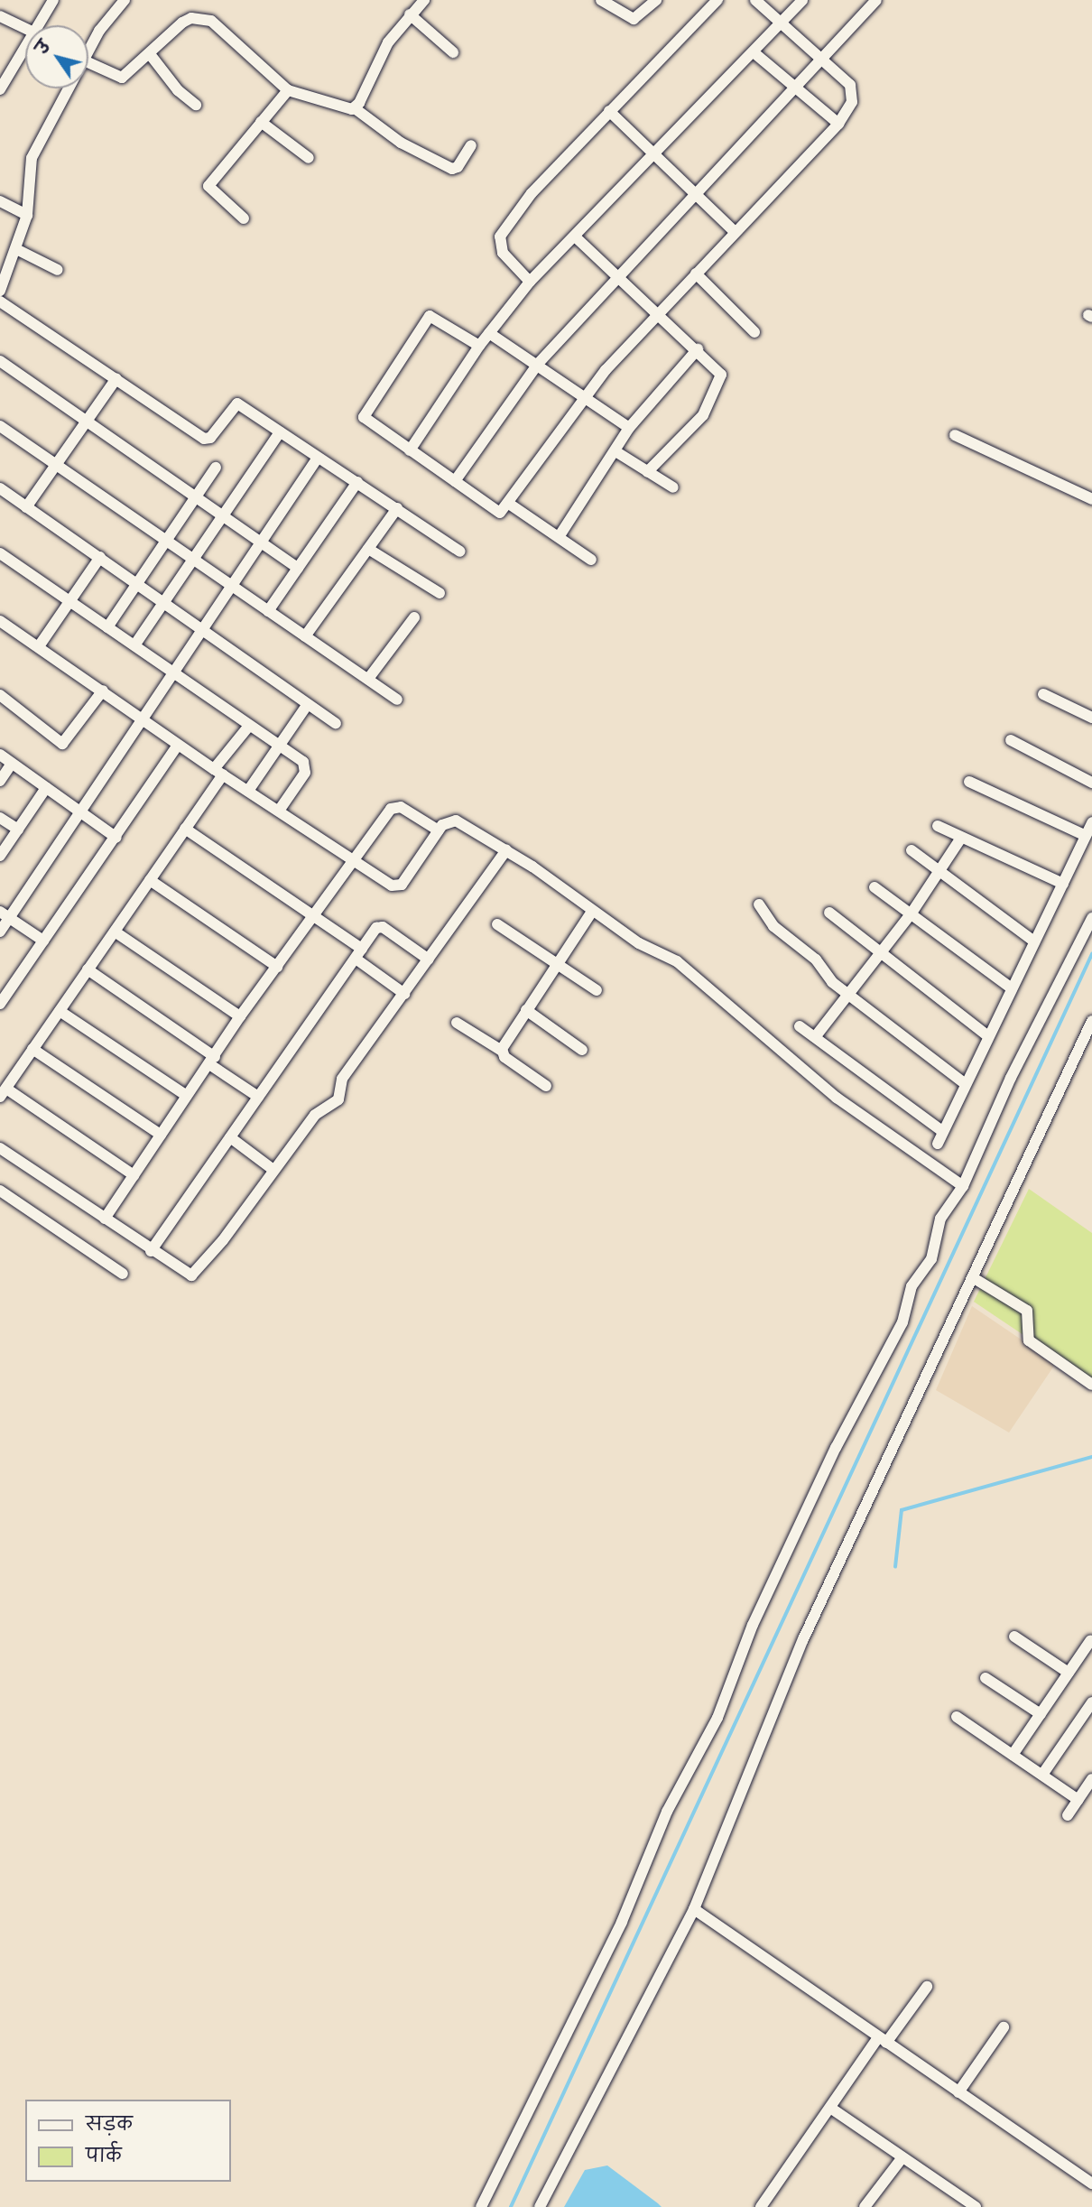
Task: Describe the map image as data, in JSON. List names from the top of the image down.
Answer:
{
  "legend": ["सड़क", "पार्क"],
  "north": "top left"
}
